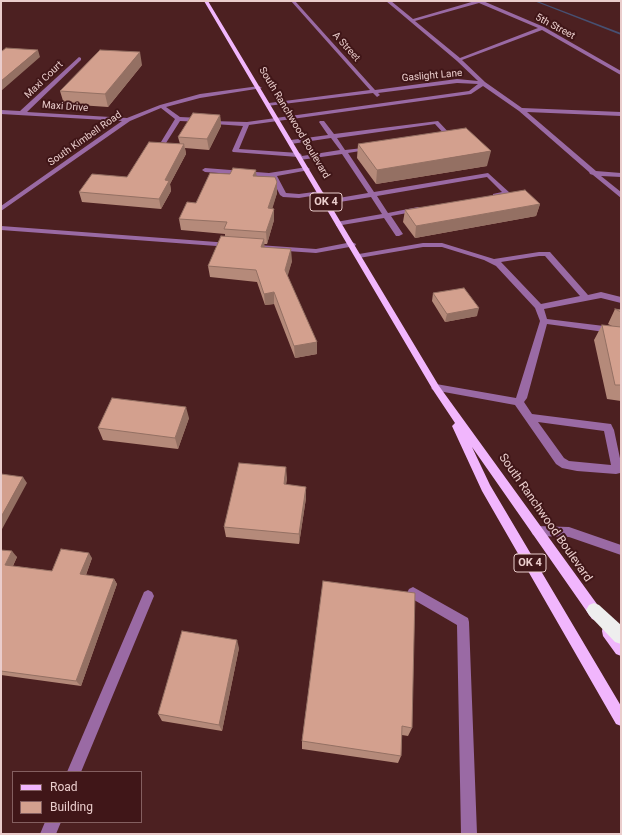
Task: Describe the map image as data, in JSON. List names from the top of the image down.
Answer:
{
  "streets": {
    "highway": ["OK 4"],
    "main road": ["South Ranchwood Boulevard"],
    "street": [
      "5th Street",
      "A Street",
      "Gaslight Lane",
      "Maxi Court",
      "Maxi Drive",
      "South Kimbell Road"
    ]
  },
  "crossings": [
    ["A Street", "Gaslight Lane"],
    ["Gaslight Lane", "South Ranchwood Boulevard"],
    ["Maxi Court", "Maxi Drive"],
    ["Maxi Drive", "South Kimbell Road"],
    ["South Ranchwood Boulevard", "South Kimbell Road"],
    ["South Ranchwood Boulevard", "OK 4"]
  ],
  "legend": ["Road", "Building"]
}
